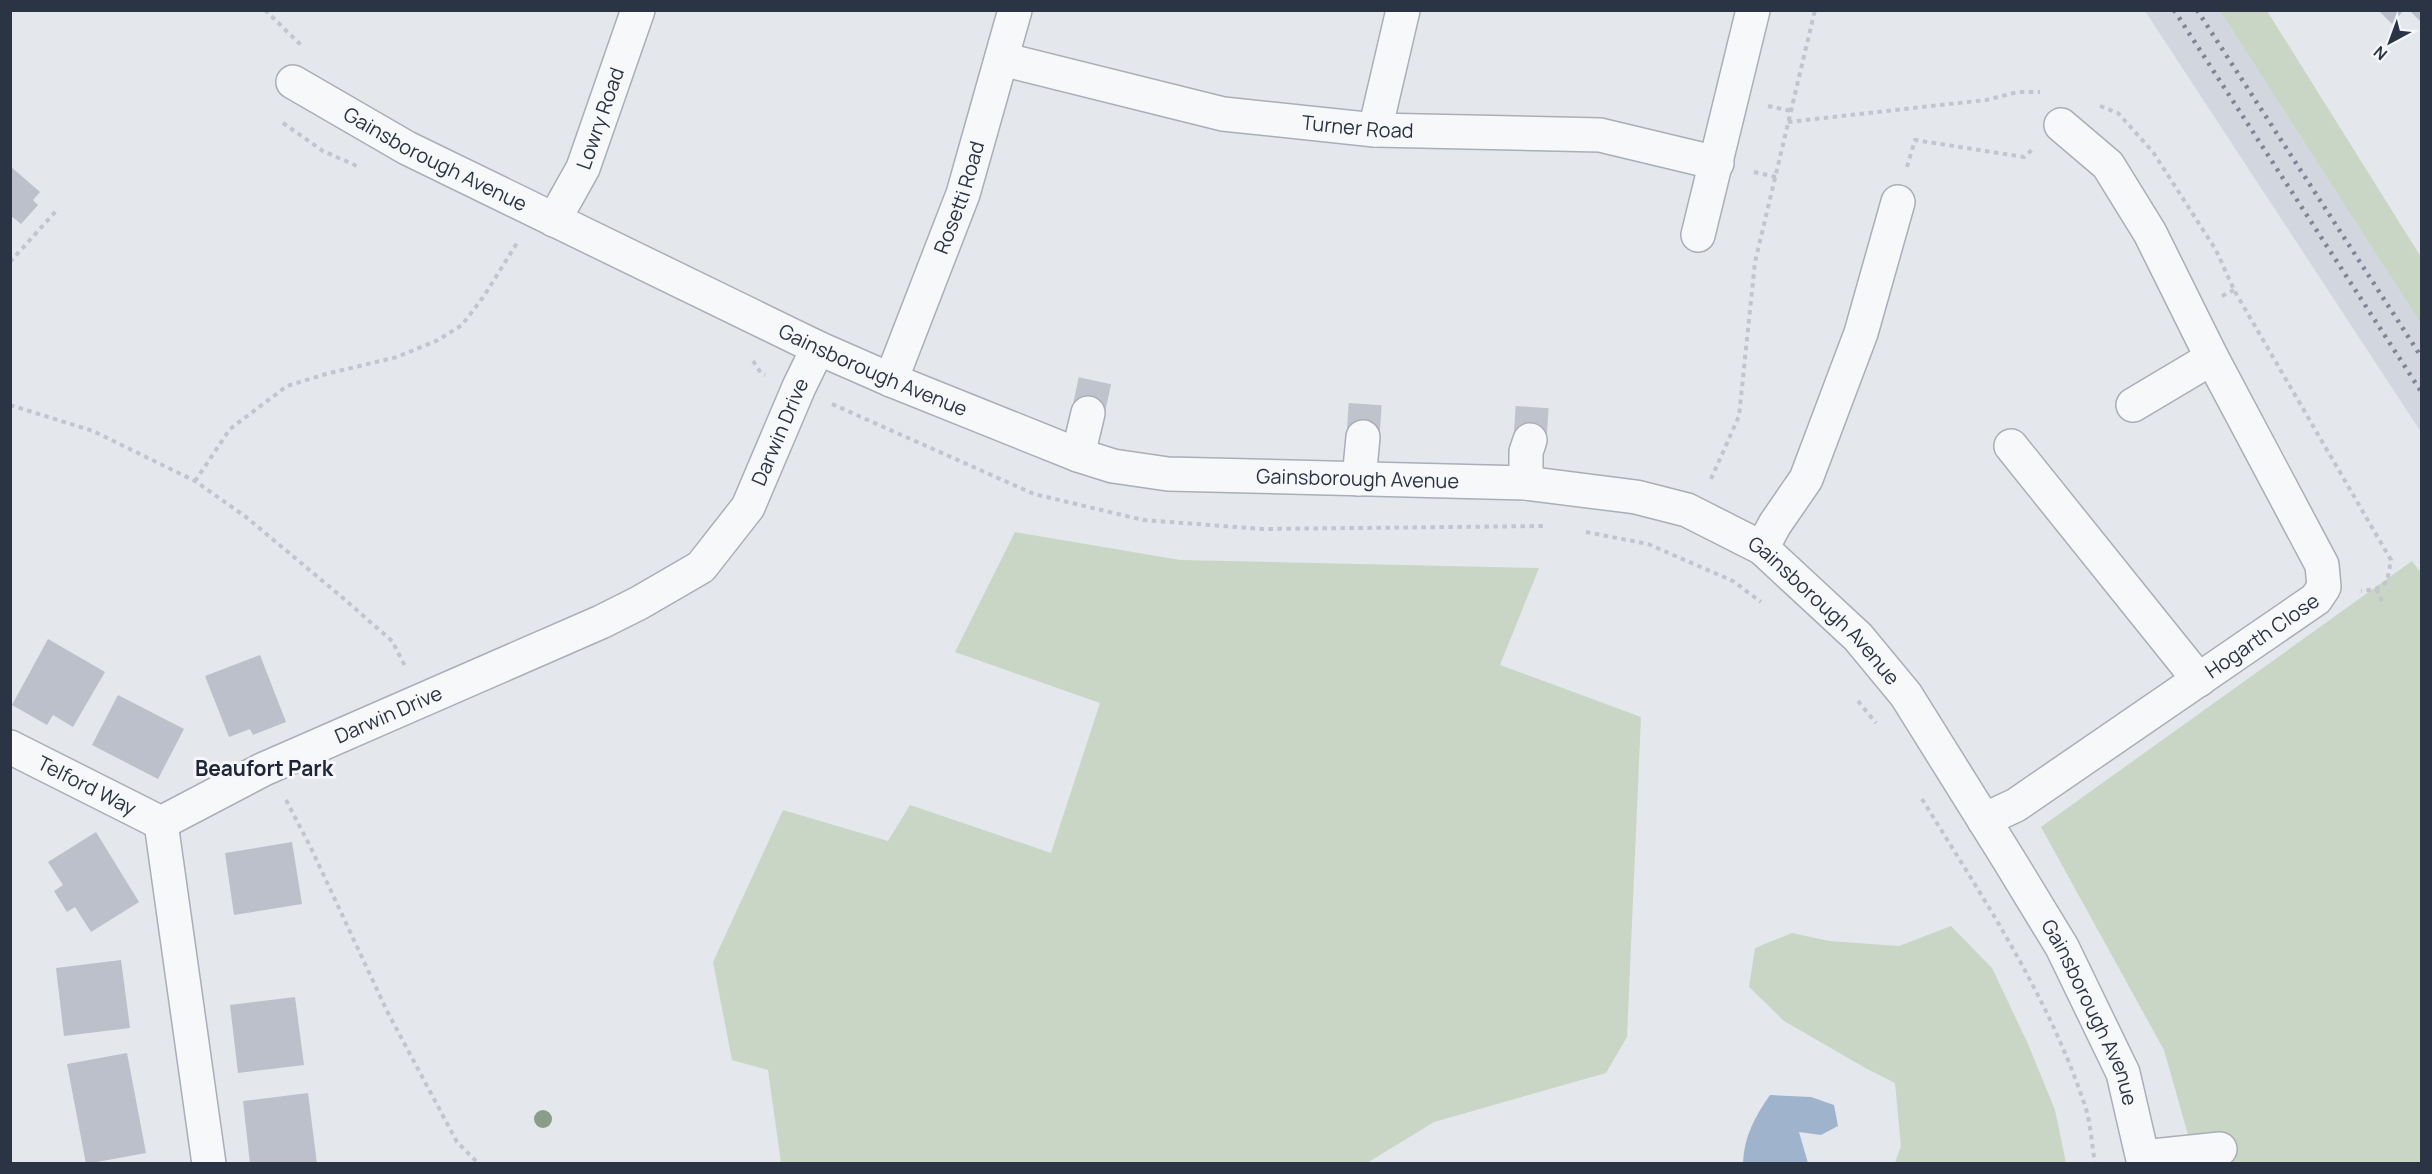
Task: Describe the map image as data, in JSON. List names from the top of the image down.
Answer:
{
  "streets": {
    "street": [
      "Lowry Road",
      "Turner Road",
      "Gainsborough Avenue",
      "Rosetti Road",
      "Darwin Drive",
      "Hogarth Close",
      "Telford Way"
    ]
  },
  "crossings": [
    ["Lowry Road", "Gainsborough Avenue"],
    ["Turner Road", "Rosetti Road"],
    ["Gainsborough Avenue", "Rosetti Road"],
    ["Gainsborough Avenue", "Darwin Drive"],
    ["Gainsborough Avenue", "Hogarth Close"],
    ["Darwin Drive", "Telford Way"]
  ],
  "districts": ["Beaufort Park"],
  "north": "bottom left"
}
